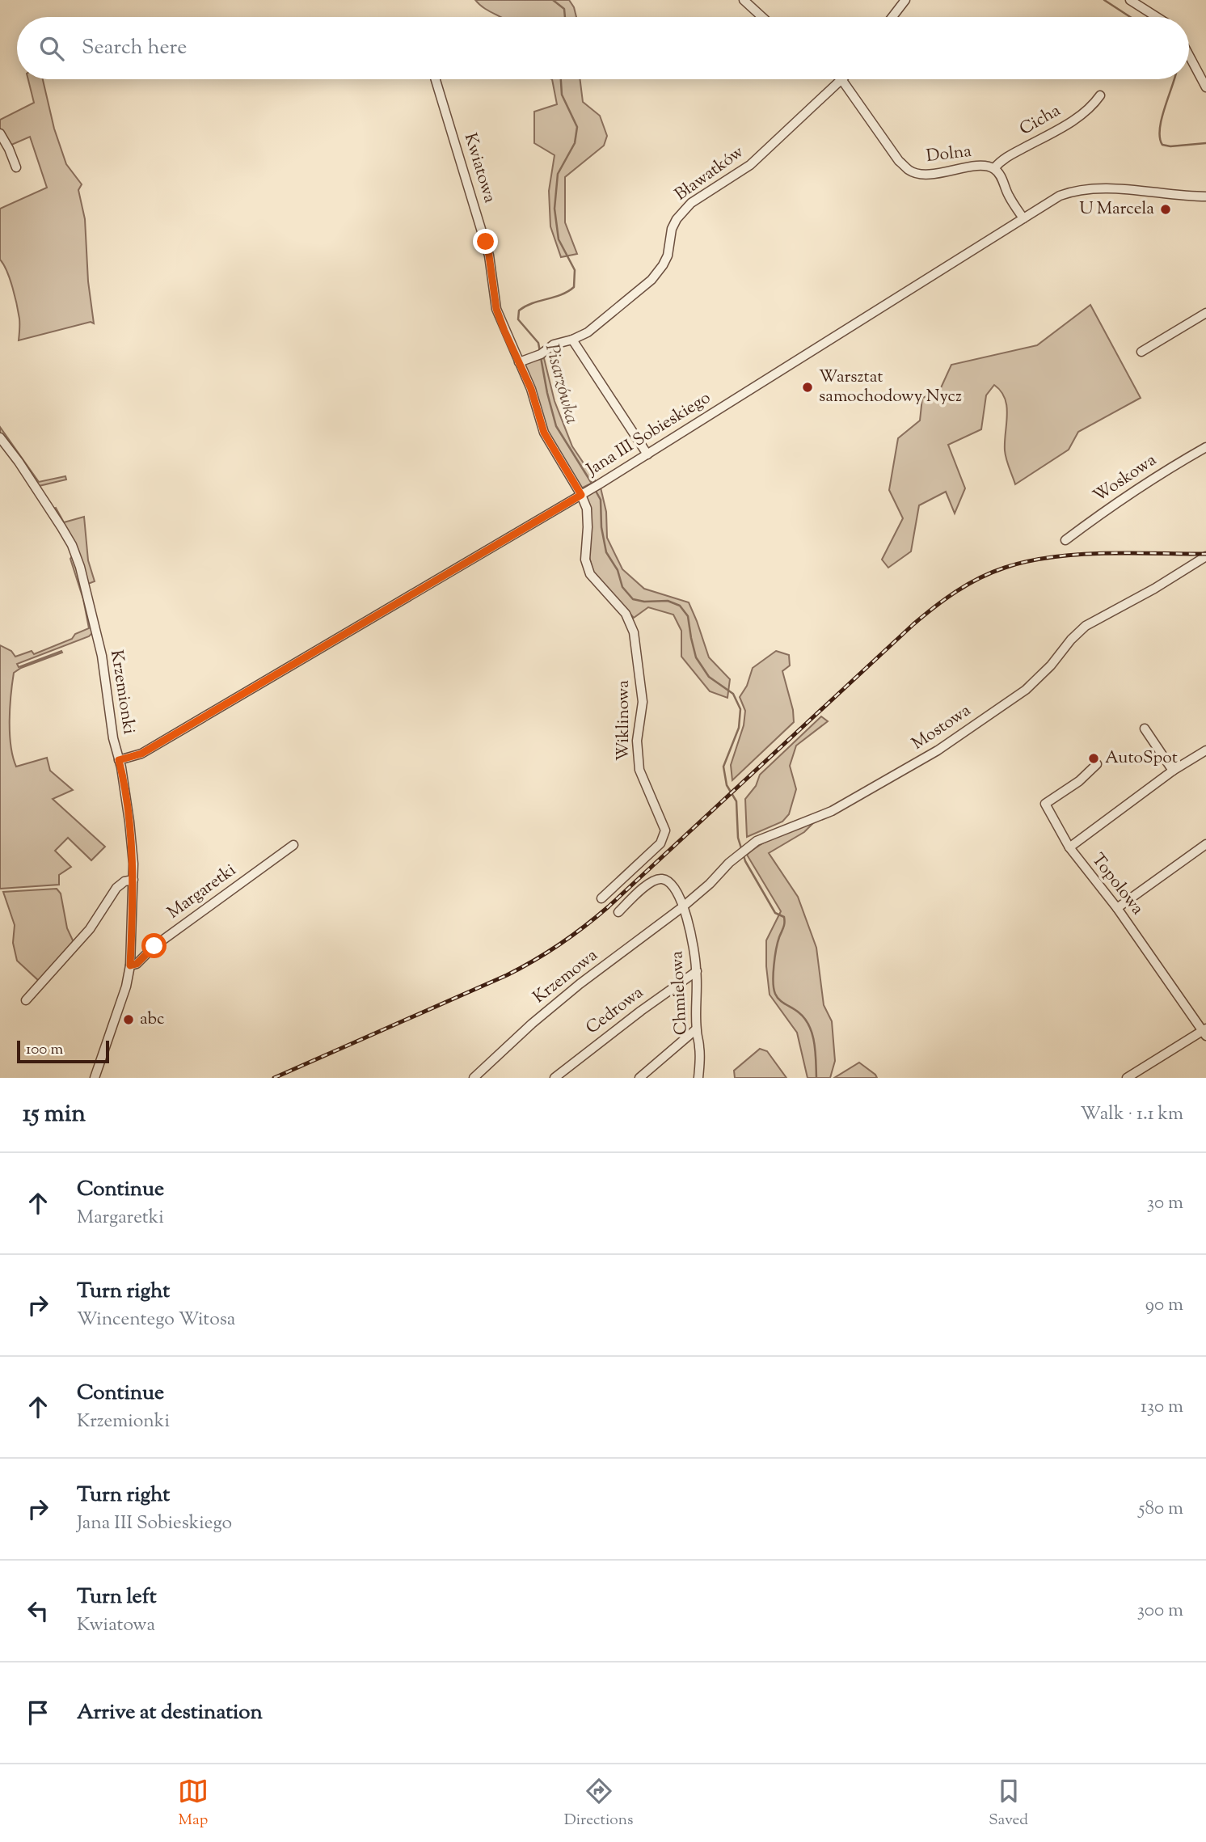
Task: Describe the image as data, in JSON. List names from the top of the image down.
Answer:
{
  "streets": {
    "street": [
      "Cicha",
      "Dolna",
      "Kwiatowa",
      "Bławatków",
      "Jana III Sobieskiego",
      "Woskowa",
      "Krzemionki",
      "Wiklinowa",
      "Mostowa",
      "Topolowa",
      "Margaretki",
      "Krzemowa",
      "Chmielowa",
      "Cedrowa"
    ]
  },
  "crossings": [
    ["Cicha", "Dolna"],
    ["Dolna", "Bławatków"],
    ["Dolna", "Jana III Sobieskiego"],
    ["Kwiatowa", "Bławatków"],
    ["Kwiatowa", "Jana III Sobieskiego"],
    ["Kwiatowa", "Wiklinowa"],
    ["Jana III Sobieskiego", "Krzemionki"],
    ["Jana III Sobieskiego", "Wiklinowa"],
    ["Krzemionki", "Margaretki"],
    ["Mostowa", "Krzemowa"],
    ["Mostowa", "Chmielowa"],
    ["Krzemowa", "Chmielowa"],
    ["Chmielowa", "Cedrowa"]
  ],
  "water": ["Pisarzówka"],
  "places": [
    "U Marcela",
    "Warsztat samochodowy Nycz",
    "AutoSpot",
    "abc"
  ],
  "scale_bar": "100 m",
  "page": {
    "search": "Search here",
    "scale": "100 m",
    "heading": ["15 min", "Walk · 1.1 km"],
    "list": [
      ["Continue", "Margaretki", "30 m"],
      ["Turn right", "Wincentego Witosa", "90 m"],
      ["Continue", "Krzemionki", "130 m"],
      ["Turn right", "Jana III Sobieskiego", "580 m"],
      ["Turn left", "Kwiatowa", "300 m"],
      "Arrive at destination"
    ],
    "nav": ["Map", "Directions", "Saved"]
  }
}
